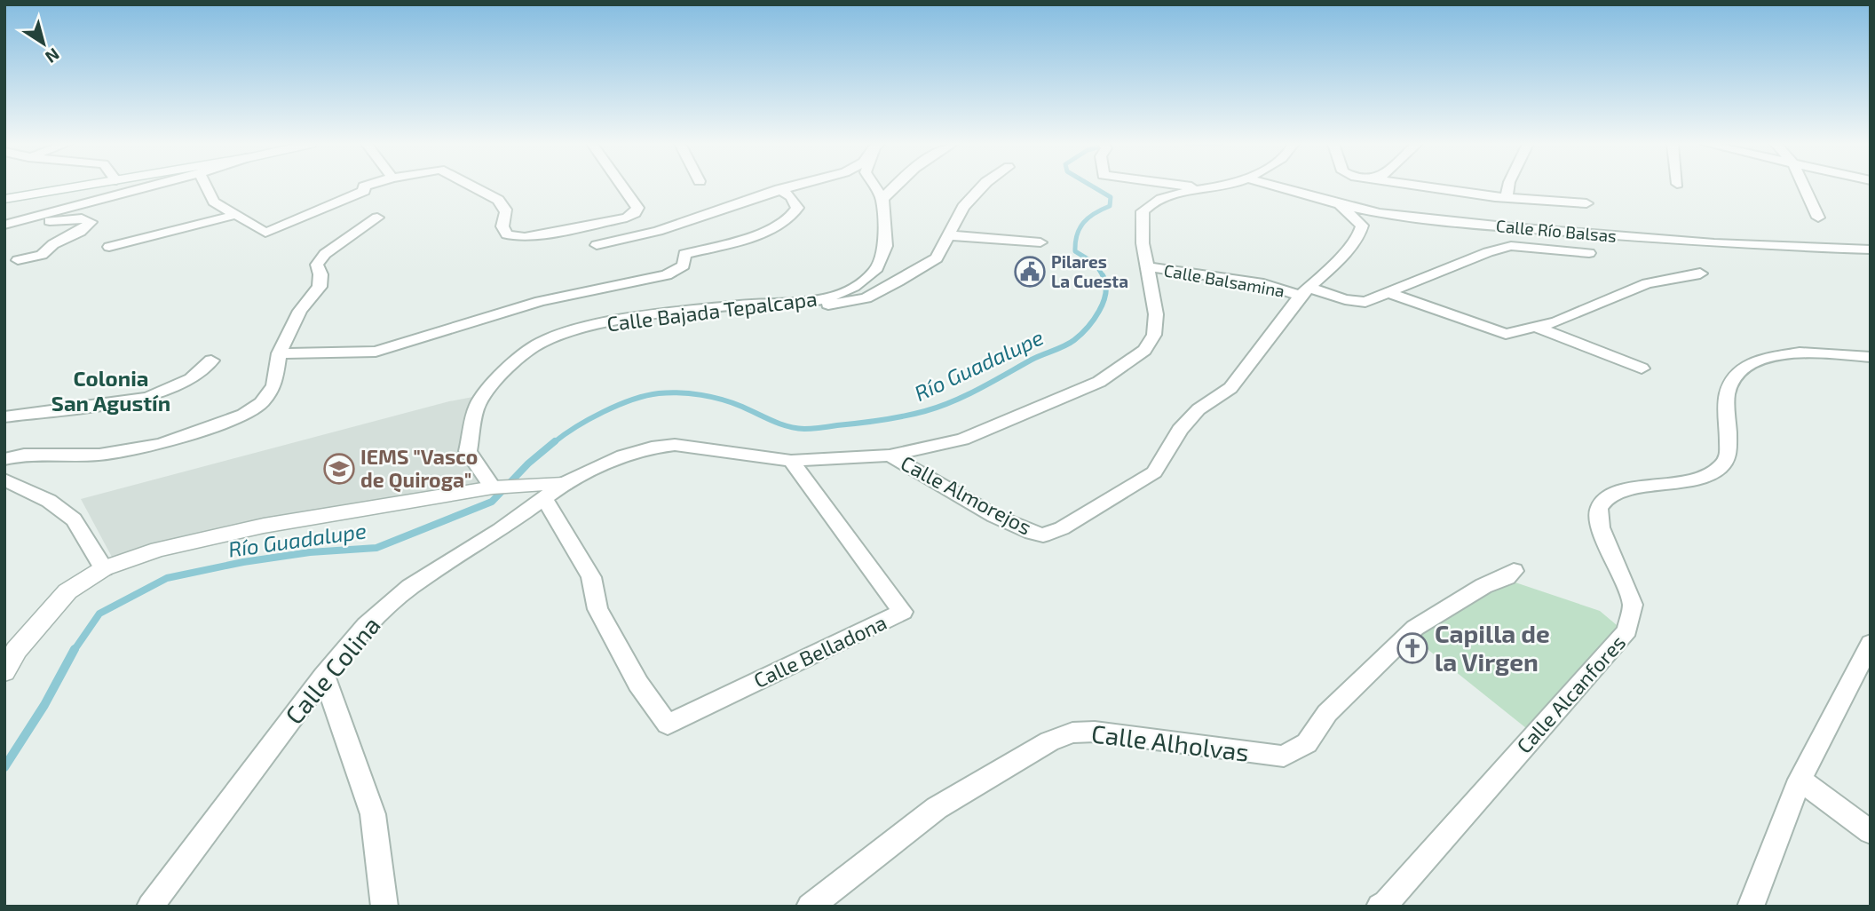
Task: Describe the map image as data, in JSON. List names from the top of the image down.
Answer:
{
  "streets": {
    "street": [
      "Calle Río Balsas",
      "Calle Balsamina",
      "Calle Bajada Tepalcapa",
      "Calle Almorejos",
      "Calle Belladona",
      "Calle Colina",
      "Calle Alcanfores",
      "Calle Alholvas"
    ]
  },
  "crossings": [
    ["Calle Río Balsas", "Calle Almorejos"],
    ["Calle Balsamina", "Calle Almorejos"],
    ["Calle Balsamina", "Calle Colina"],
    ["Calle Almorejos", "Calle Colina"],
    ["Calle Belladona", "Calle Colina"]
  ],
  "districts": ["Colonia San Agustín"],
  "water": ["Río Guadalupe"],
  "places": {
    "public building": ["Pilares La Cuesta"],
    "school or university": ["IEMS \"Vasco de Quiroga\""],
    "church": ["Capilla de la Virgen"]
  },
  "north": "bottom right"
}
